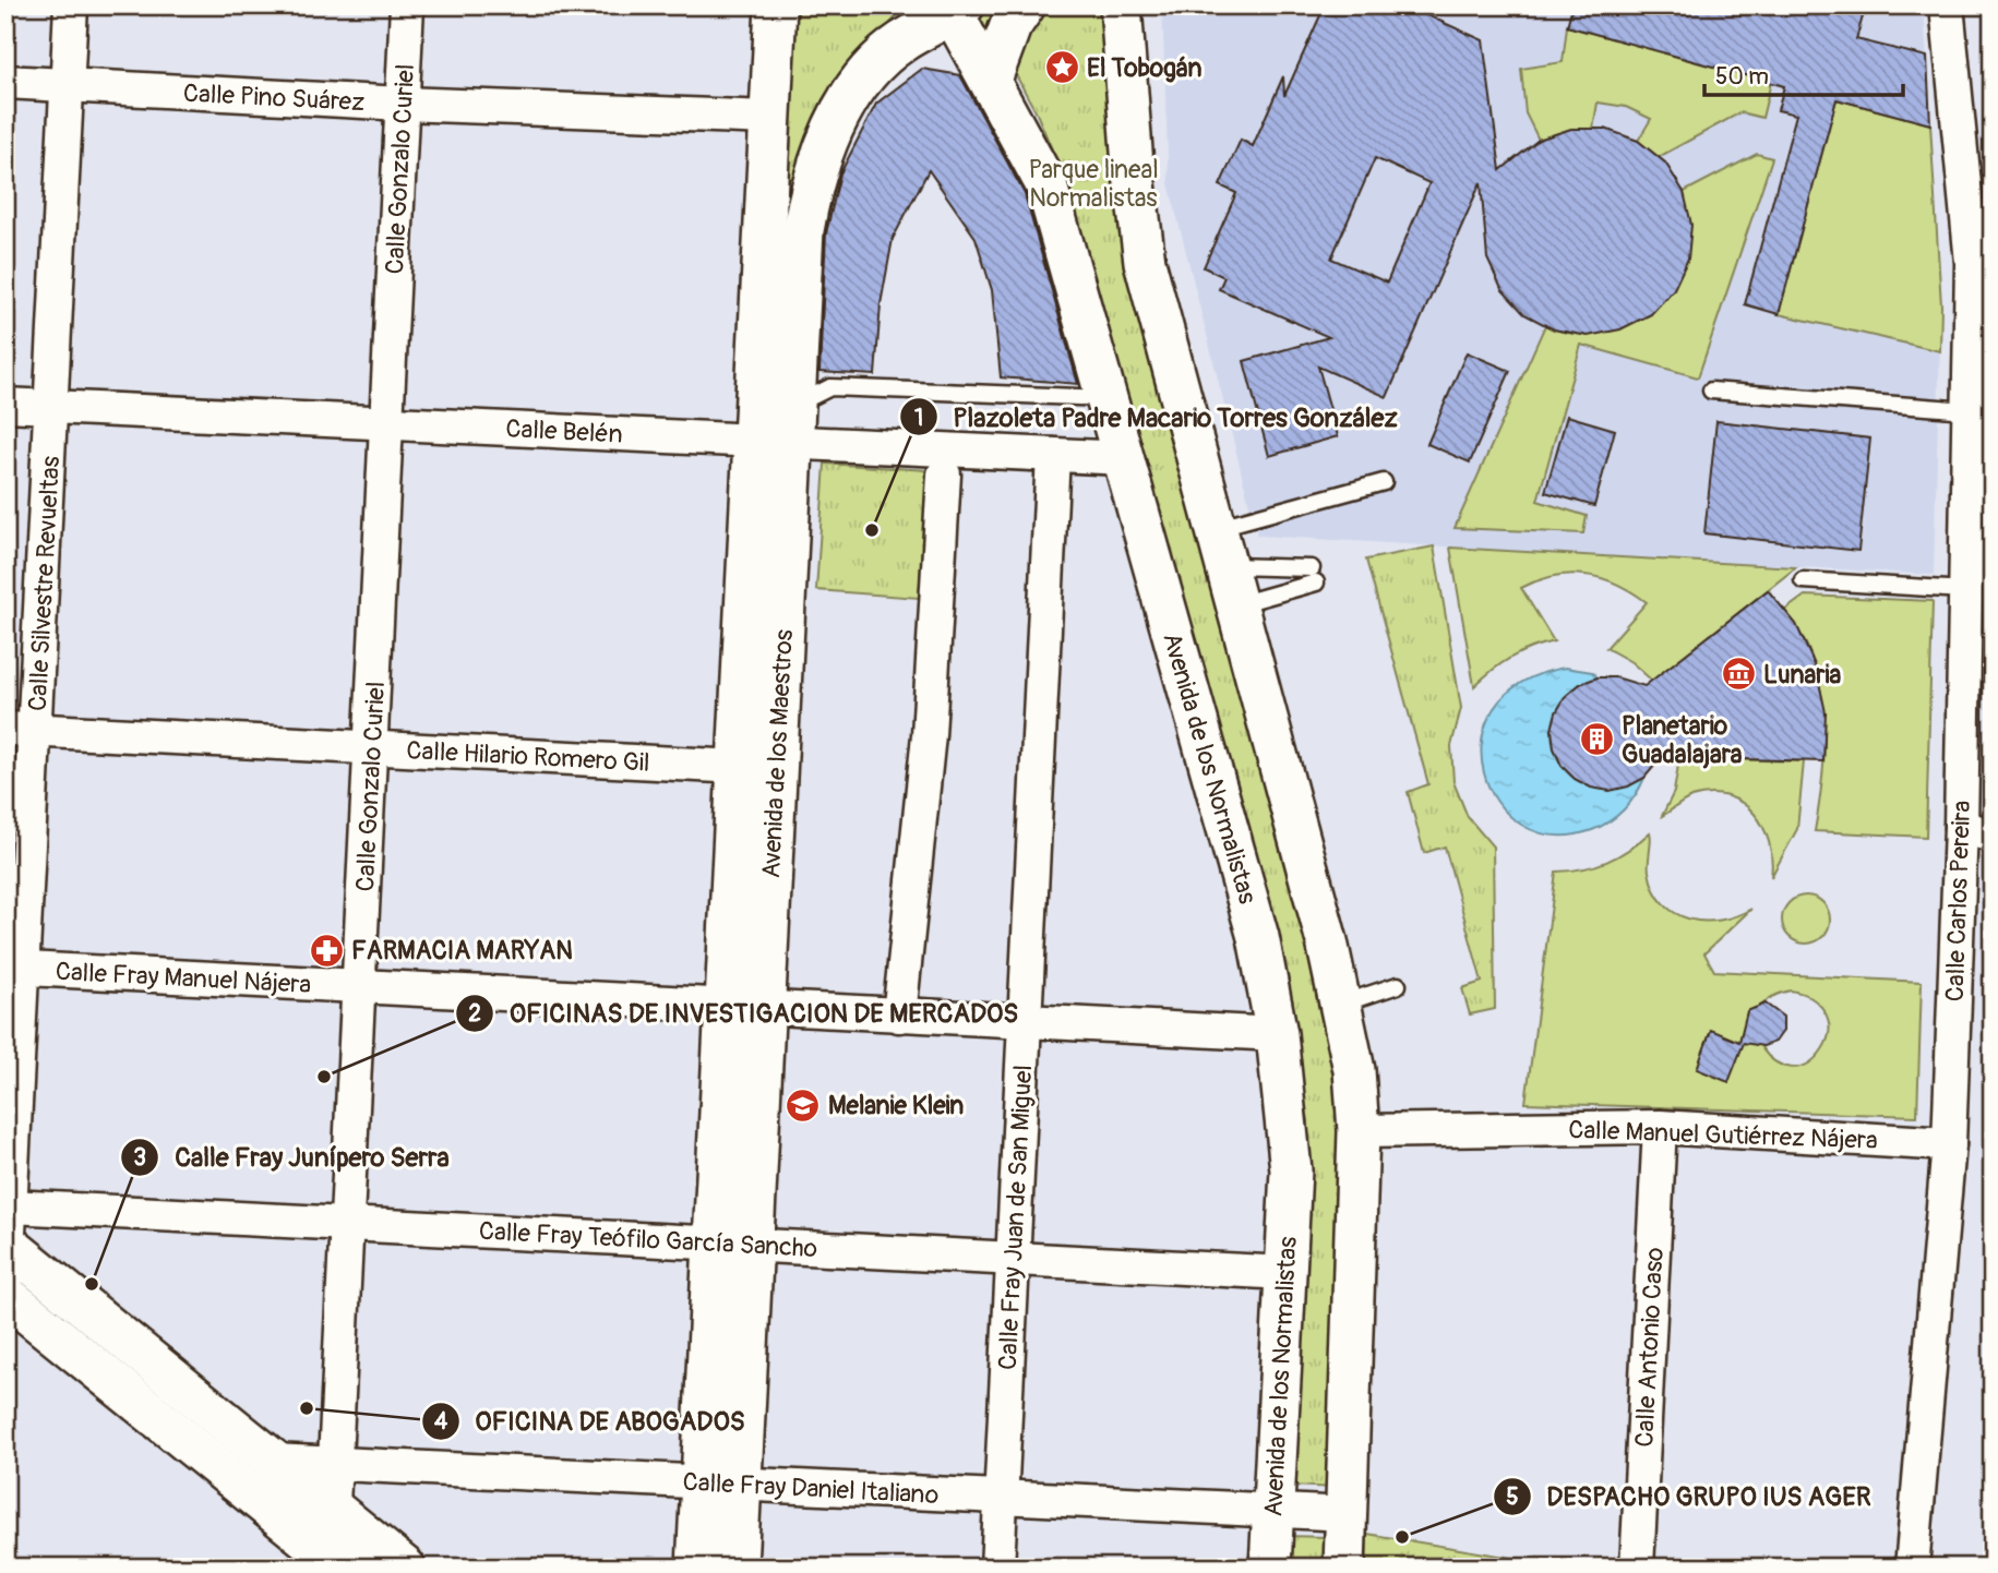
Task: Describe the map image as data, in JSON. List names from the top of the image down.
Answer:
{
  "streets": {
    "street": [
      "Calle Pino Suárez",
      "Calle Gonzalo Curiel",
      "Calle Belén",
      "Calle Silvestre Revueltas",
      "Avenida de los Maestros",
      "Calle Hilario Romero Gil",
      "Avenida de los Normalistas",
      "Calle Carlos Pereira",
      "Calle Fray Manuel Nájera",
      "Calle Manuel Gutiérrez Nájera",
      "Calle Fray Juan de San Miguel",
      "Calle Fray Teófilo García Sancho",
      "Calle Antonio Caso",
      "Calle Fray Daniel Italiano"
    ]
  },
  "crossings": [
    ["Calle Pino Suárez", "Calle Gonzalo Curiel"],
    ["Calle Pino Suárez", "Calle Silvestre Revueltas"],
    ["Calle Pino Suárez", "Avenida de los Maestros"],
    ["Calle Gonzalo Curiel", "Calle Belén"],
    ["Calle Gonzalo Curiel", "Calle Hilario Romero Gil"],
    ["Calle Gonzalo Curiel", "Calle Fray Manuel Nájera"],
    ["Calle Gonzalo Curiel", "Calle Fray Teófilo García Sancho"],
    ["Calle Gonzalo Curiel", "Calle Fray Daniel Italiano"],
    ["Calle Belén", "Calle Silvestre Revueltas"],
    ["Calle Belén", "Avenida de los Maestros"],
    ["Calle Belén", "Avenida de los Normalistas"],
    ["Calle Belén", "Calle Fray Juan de San Miguel"],
    ["Calle Silvestre Revueltas", "Calle Hilario Romero Gil"],
    ["Calle Silvestre Revueltas", "Calle Fray Manuel Nájera"],
    ["Calle Silvestre Revueltas", "Calle Fray Teófilo García Sancho"],
    ["Avenida de los Maestros", "Calle Hilario Romero Gil"],
    ["Avenida de los Maestros", "Avenida de los Normalistas"],
    ["Avenida de los Maestros", "Calle Fray Manuel Nájera"],
    ["Avenida de los Maestros", "Calle Fray Teófilo García Sancho"],
    ["Avenida de los Maestros", "Calle Fray Daniel Italiano"],
    ["Avenida de los Normalistas", "Calle Fray Manuel Nájera"],
    ["Avenida de los Normalistas", "Calle Fray Teófilo García Sancho"],
    ["Avenida de los Normalistas", "Calle Fray Daniel Italiano"],
    ["Calle Carlos Pereira", "Calle Manuel Gutiérrez Nájera"],
    ["Calle Fray Manuel Nájera", "Calle Fray Juan de San Miguel"],
    ["Calle Manuel Gutiérrez Nájera", "Calle Antonio Caso"],
    ["Calle Fray Juan de San Miguel", "Calle Fray Teófilo García Sancho"],
    ["Calle Fray Juan de San Miguel", "Calle Fray Daniel Italiano"]
  ],
  "parks": ["Parque lineal Normalistas"],
  "places": {
    "place": ["El Tobogán"],
    "other": [
      "Plazoleta Padre Macario Torres González",
      "OFICINAS DE INVESTIGACION DE MERCADOS",
      "Calle Fray Junípero Serra",
      "OFICINA DE ABOGADOS",
      "DESPACHO GRUPO IUS AGER"
    ],
    "museum": ["Lunaria"],
    "building": ["Planetario Guadalajara"],
    "pharmacy": ["FARMACIA MARYAN"],
    "school or university": ["Melanie Klein"]
  },
  "scale_bar": "50 m"
}
